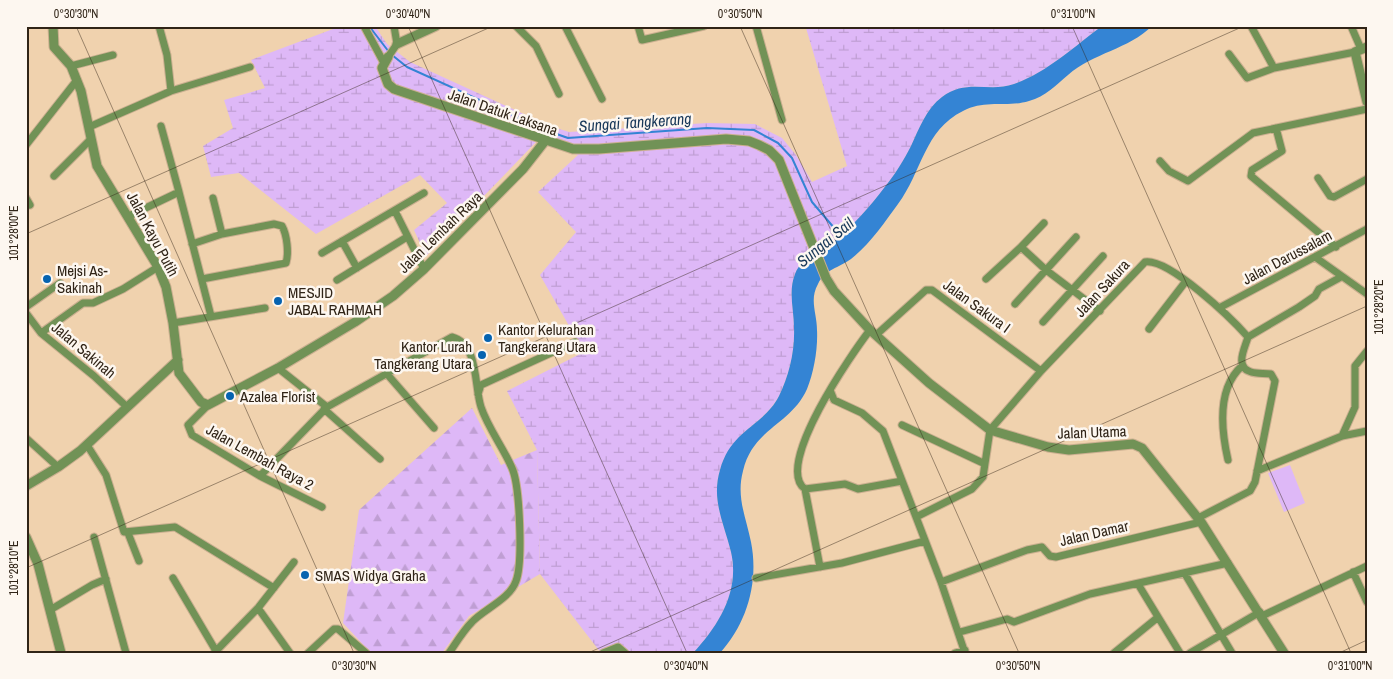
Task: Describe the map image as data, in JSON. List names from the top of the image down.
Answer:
{
  "streets": {
    "street": [
      "Jalan Datuk Laksana",
      "Jalan Lembah Raya",
      "Jalan Kayu Putih",
      "Jalan Darussalam",
      "Jalan Sakura",
      "Jalan Sakura I",
      "Jalan Sakinah",
      "Jalan Utama",
      "Jalan Lembah Raya 2",
      "Jalan Damar"
    ]
  },
  "crossings": [
    ["Jalan Datuk Laksana", "Jalan Lembah Raya"],
    ["Jalan Datuk Laksana", "Jalan Utama"],
    ["Jalan Lembah Raya", "Jalan Lembah Raya 2"],
    ["Jalan Darussalam", "Jalan Sakura"],
    ["Jalan Sakura", "Jalan Sakura I"],
    ["Jalan Sakura", "Jalan Utama"],
    ["Jalan Sakura I", "Jalan Utama"],
    ["Jalan Utama", "Jalan Damar"]
  ],
  "water": ["Sungai Tangkerang", "Sungai Sail"],
  "places": [
    "Mejsi As- Sakinah",
    "MESJID JABAL RAHMAH",
    "Kantor Kelurahan Tangkerang Utara",
    "Kantor Lurah Tangkerang Utara",
    "Azalea Florist",
    "SMAS Widya Graha"
  ],
  "coordinates": [
    "0°30'30\"N",
    "0°30'40\"N",
    "0°30'50\"N",
    "0°31'00\"N",
    "101°28'00\"E",
    "101°28'20\"E",
    "101°28'10\"E"
  ]
}
